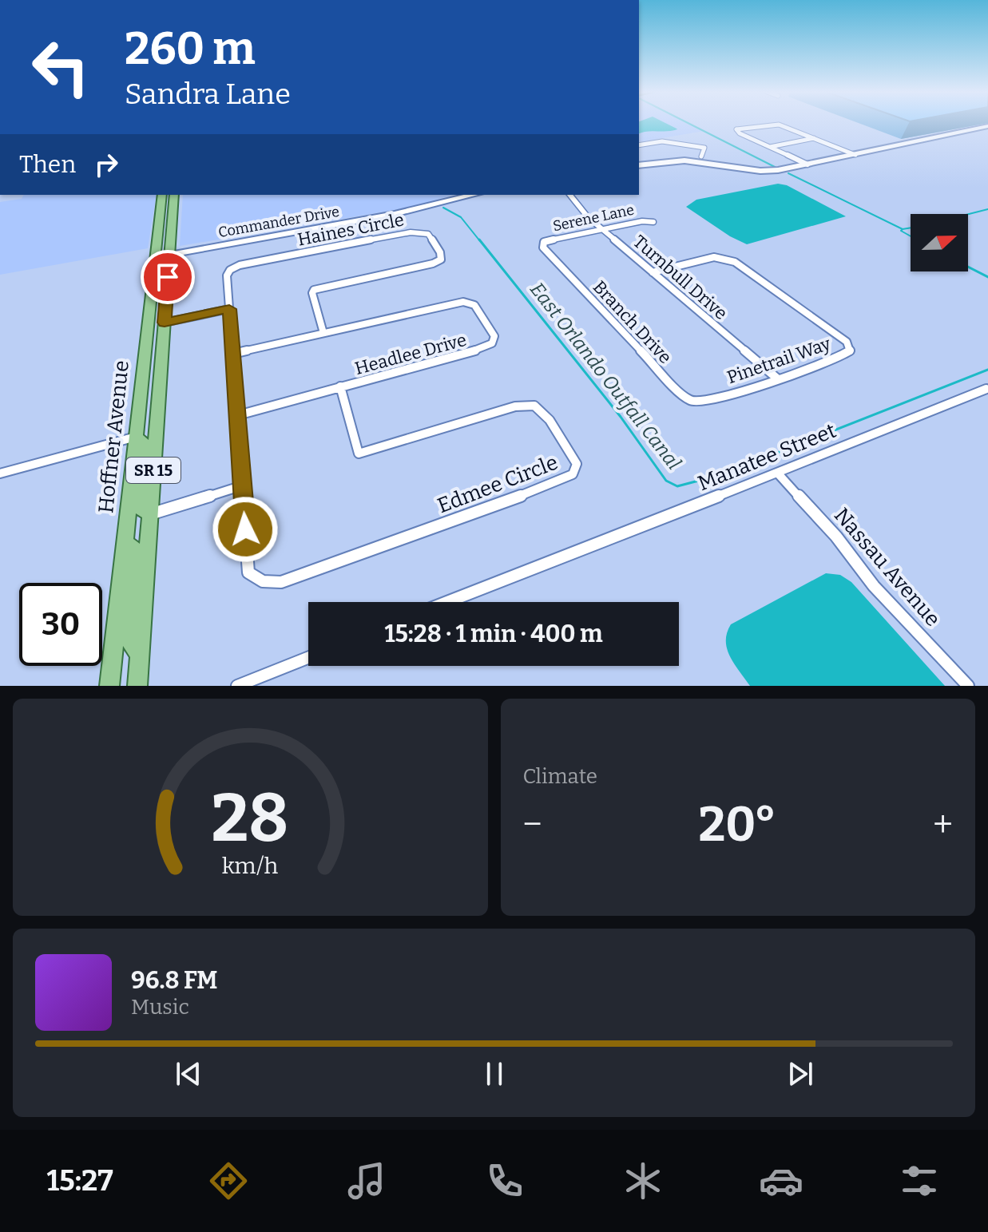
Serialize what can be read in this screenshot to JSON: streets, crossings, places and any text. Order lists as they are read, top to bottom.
{
  "streets": {
    "main road": ["Hoffner Avenue", "SR 15"],
    "street": [
      "Serene Lane",
      "Commander Drive",
      "Haines Circle",
      "Turnbull Drive",
      "Branch Drive",
      "Headlee Drive",
      "Pinetrail Way",
      "Manatee Street",
      "Edmee Circle",
      "Nassau Avenue"
    ]
  },
  "crossings": [
    ["Serene Lane", "Turnbull Drive"],
    ["Serene Lane", "Branch Drive"],
    ["Commander Drive", "Hoffner Avenue"],
    ["Haines Circle", "Headlee Drive"],
    ["Turnbull Drive", "Pinetrail Way"],
    ["Branch Drive", "Pinetrail Way"],
    ["Headlee Drive", "Edmee Circle"],
    ["Manatee Street", "Nassau Avenue"]
  ],
  "water": ["East Orlando Outfall Canal"],
  "north": "right",
  "page": {
    "turn": ["260 m", "Sandra Lane"],
    "then": "Then",
    "limit": "30",
    "trip": "15:28 · 1 min · 400 m",
    "tile": "Climate",
    "heat": ["−", "20°", "+"],
    "song": ["96.8 FM", "Music"],
    "tabs": "15:27",
    "gauge": ["28", "km/h"]
  }
}
